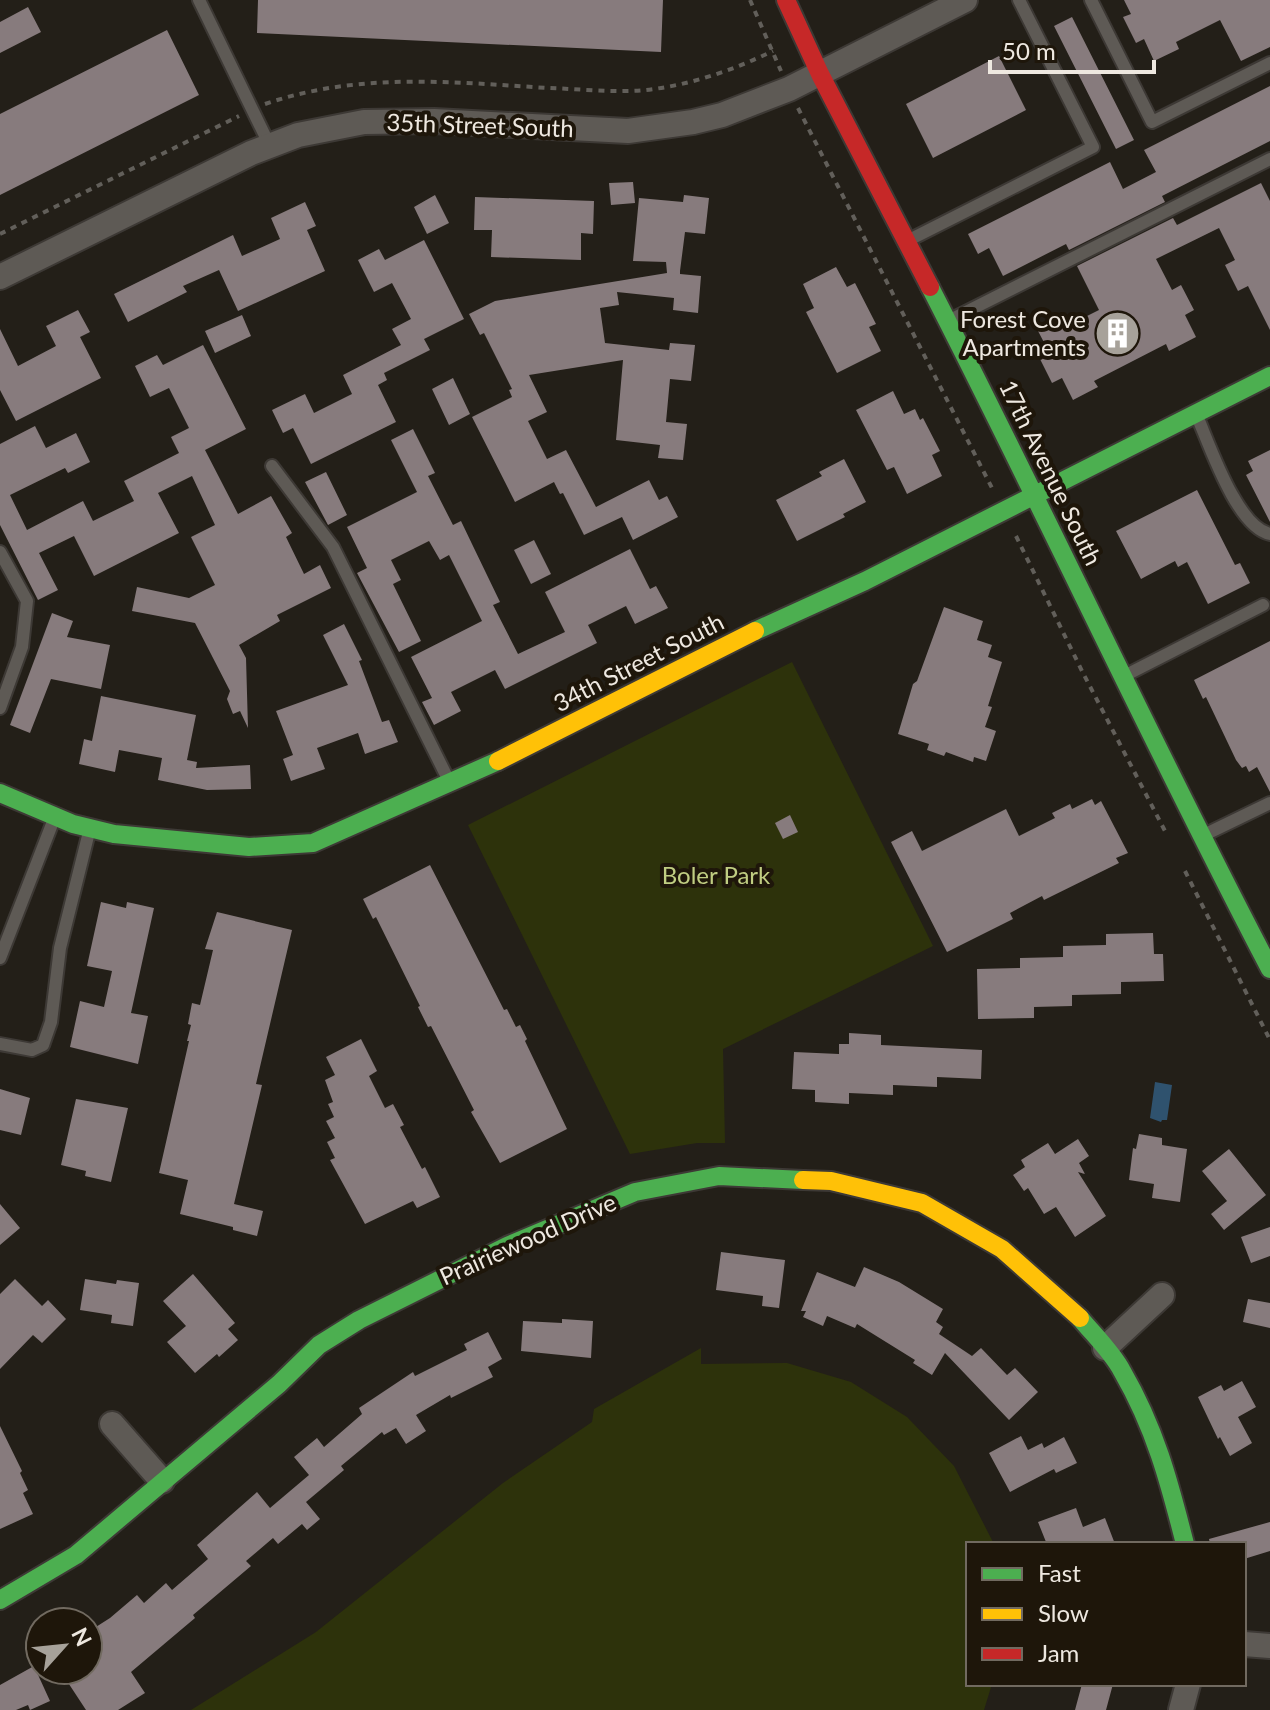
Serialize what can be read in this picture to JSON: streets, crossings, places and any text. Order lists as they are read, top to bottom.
{
  "streets": {
    "street": [
      "35th Street South",
      "17th Avenue South",
      "34th Street South",
      "Prairiewood Drive"
    ]
  },
  "crossings": [
    ["35th Street South", "17th Avenue South"],
    ["17th Avenue South", "34th Street South"]
  ],
  "parks": ["Boler Park"],
  "places": {
    "building": ["Forest Cove Apartments"]
  },
  "legend": ["Fast", "Slow", "Jam"],
  "scale_bar": "50 m",
  "north": "top right"
}
